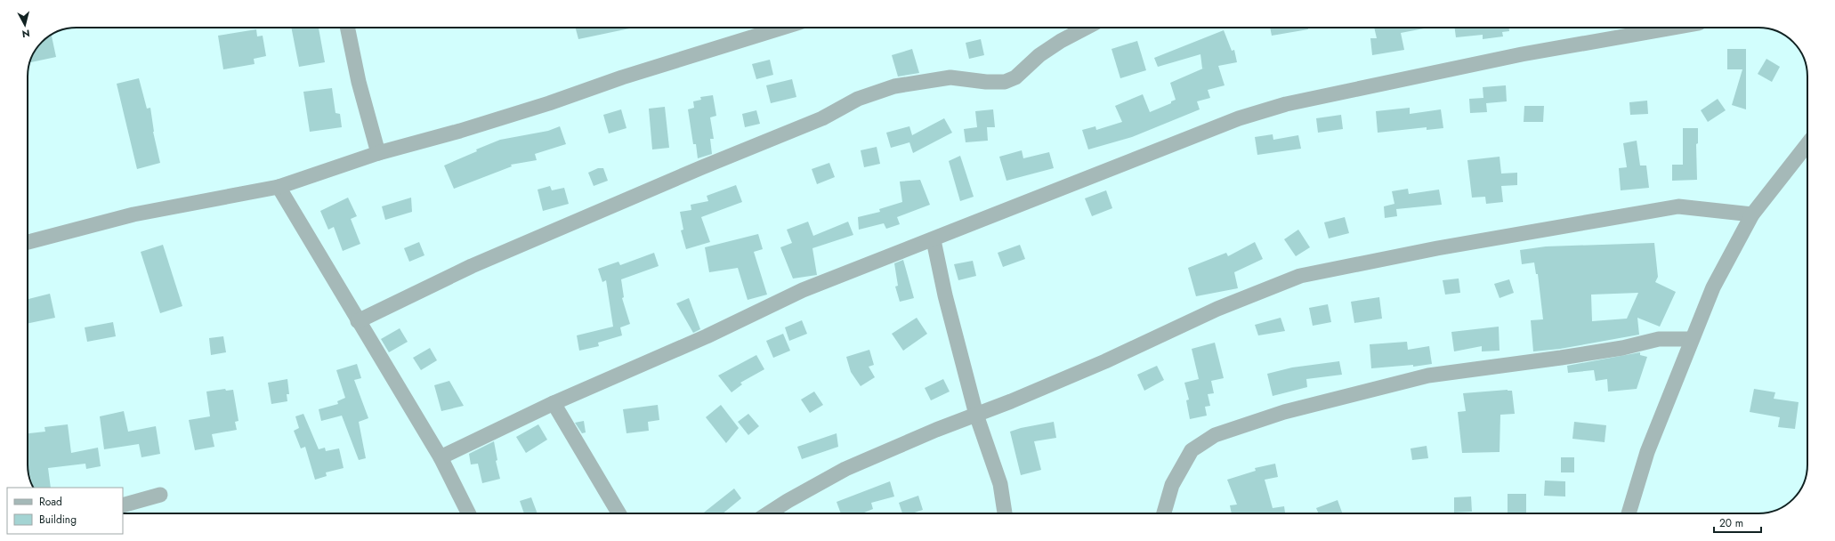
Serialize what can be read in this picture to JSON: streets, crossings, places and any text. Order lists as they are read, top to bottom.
{
  "legend": ["Road", "Building"],
  "scale_bar": "20 m",
  "north": "bottom"
}
